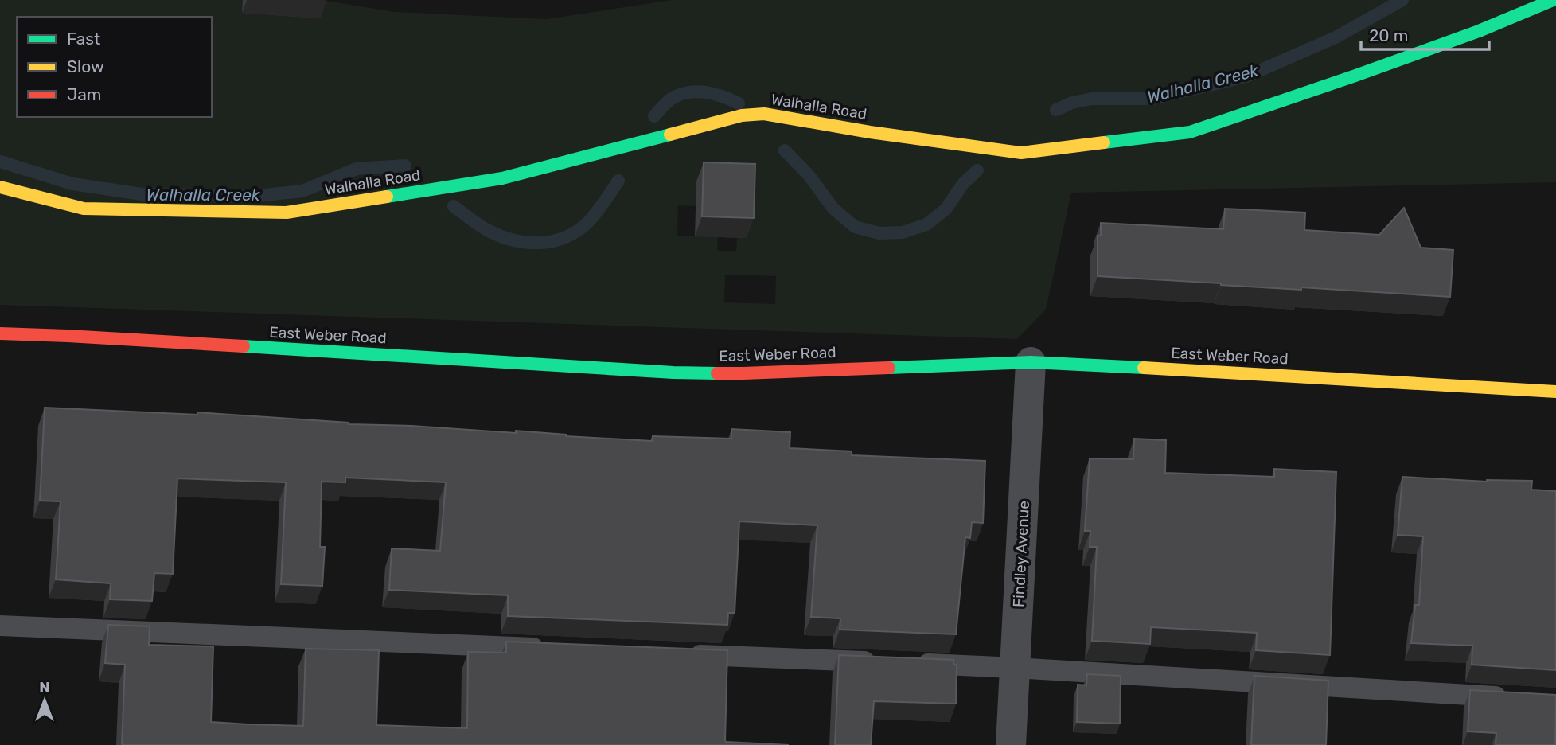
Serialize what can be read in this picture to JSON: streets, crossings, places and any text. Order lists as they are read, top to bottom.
{
  "streets": {
    "street": ["Walhalla Road", "East Weber Road", "Findley Avenue"]
  },
  "crossings": [
    ["East Weber Road", "Findley Avenue"]
  ],
  "water": ["Walhalla Creek"],
  "legend": ["Fast", "Slow", "Jam"],
  "scale_bar": "20 m",
  "north": "top"
}
